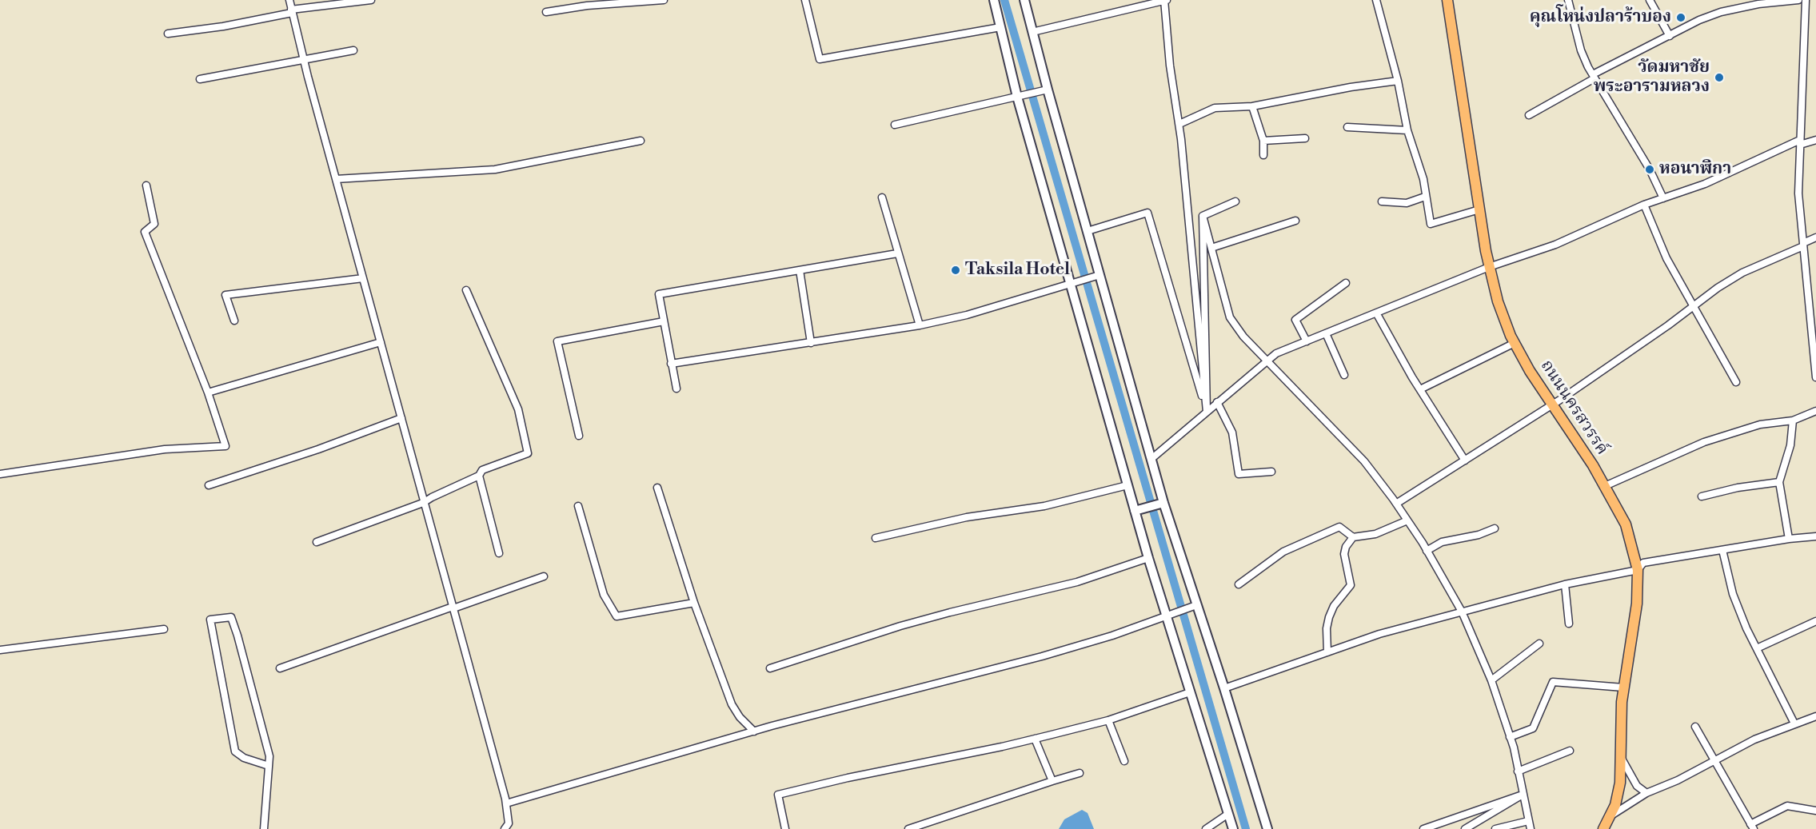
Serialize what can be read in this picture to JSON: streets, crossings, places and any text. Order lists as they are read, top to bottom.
{
  "streets": {
    "main road": ["ถนนนครสวรรค์"]
  },
  "places": [
    "คุณโหน่งปลาร้าบอง",
    "วัดมหาชัย พระอารามหลวง",
    "หอนาฬิกา",
    "Taksila Hotel"
  ]
}
